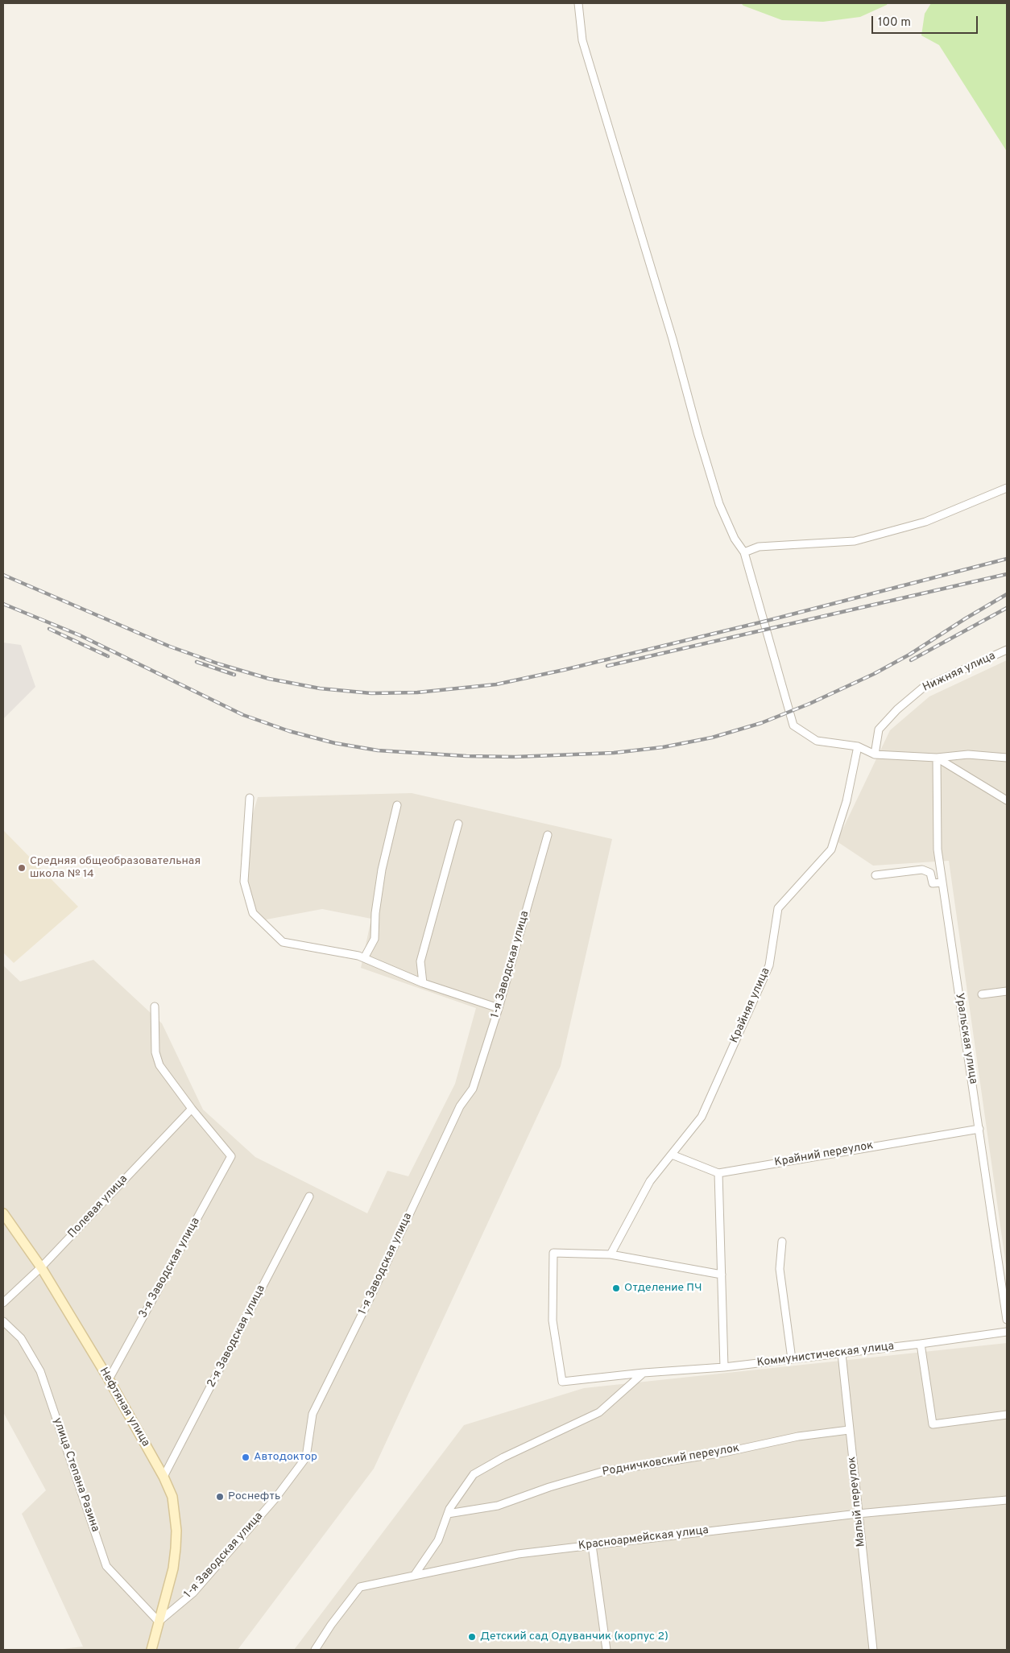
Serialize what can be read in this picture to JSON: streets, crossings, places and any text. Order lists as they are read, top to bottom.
{
  "streets": {
    "main road": ["Нефтяная улица"],
    "street": [
      "Нижняя улица",
      "1-я Заводская улица",
      "Крайняя улица",
      "Уральская улица",
      "Крайний переулок",
      "Полевая улица",
      "3-я Заводская улица",
      "2-я Заводская улица",
      "Коммунистическая улица",
      "Родничковский переулок",
      "улица Степана Разина",
      "Малый переулок",
      "Красноармейская улица"
    ]
  },
  "crossings": [
    ["1-я Заводская улица", "Нефтяная улица"],
    ["1-я Заводская улица", "улица Степана Разина"],
    ["Крайняя улица", "Коммунистическая улица"],
    ["Уральская улица", "Крайний переулок"],
    ["Полевая улица", "3-я Заводская улица"],
    ["Полевая улица", "Нефтяная улица"],
    ["3-я Заводская улица", "Нефтяная улица"],
    ["2-я Заводская улица", "Нефтяная улица"],
    ["Коммунистическая улица", "Малый переулок"],
    ["Нефтяная улица", "улица Степана Разина"],
    ["Родничковский переулок", "Малый переулок"],
    ["Малый переулок", "Красноармейская улица"]
  ],
  "places": [
    "Средняя общеобразовательная школа № 14",
    "Отделение ПЧ",
    "Автодоктор",
    "Роснефть",
    "Детский сад Одуванчик (корпус 2)"
  ],
  "scale_bar": "100 m"
}
